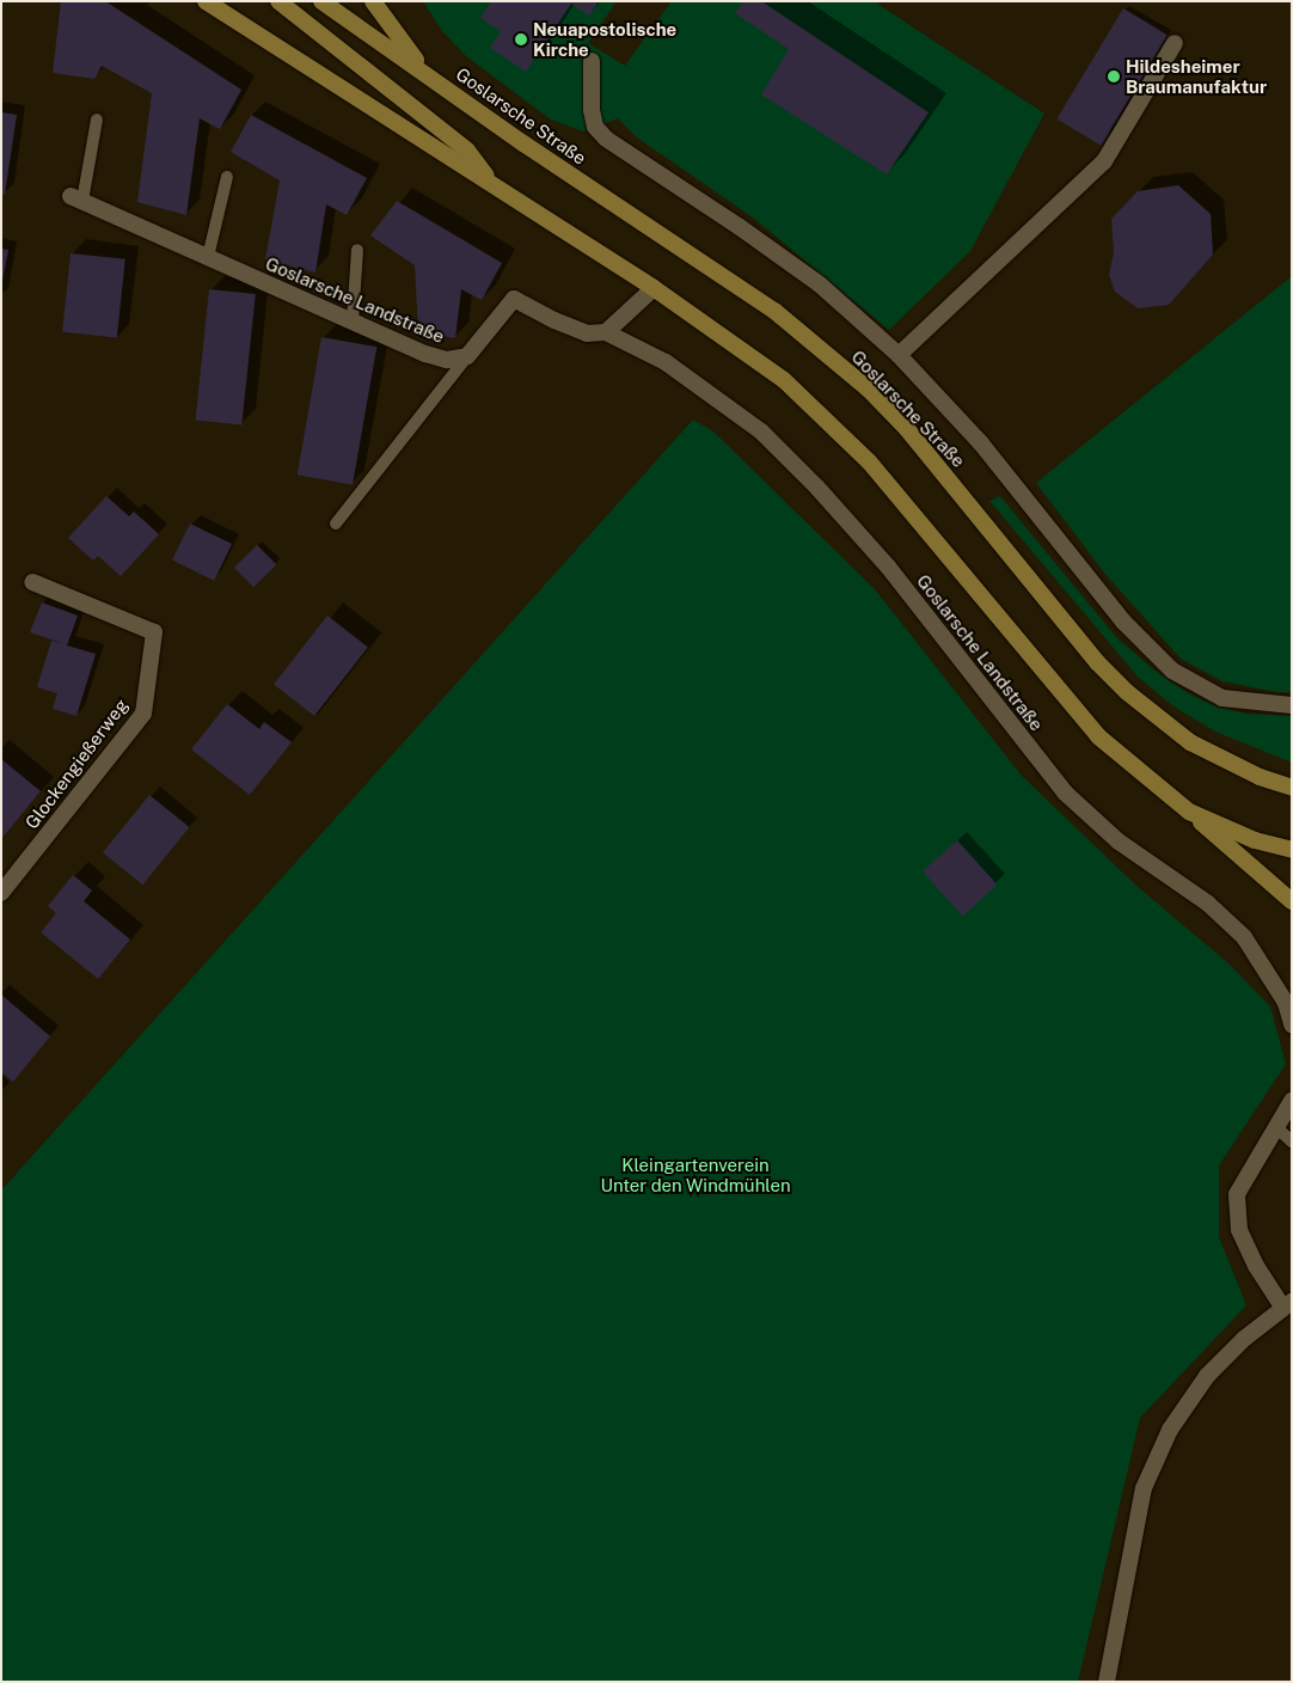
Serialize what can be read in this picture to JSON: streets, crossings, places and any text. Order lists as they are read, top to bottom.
{
  "streets": {
    "main road": ["Goslarsche Straße", "Goslarsche Landstraße"],
    "street": ["Glockengießerweg"]
  },
  "parks": ["Kleingartenverein Unter den Windmühlen"],
  "places": ["Neuapostolische Kirche", "Hildesheimer Braumanufaktur"]
}
